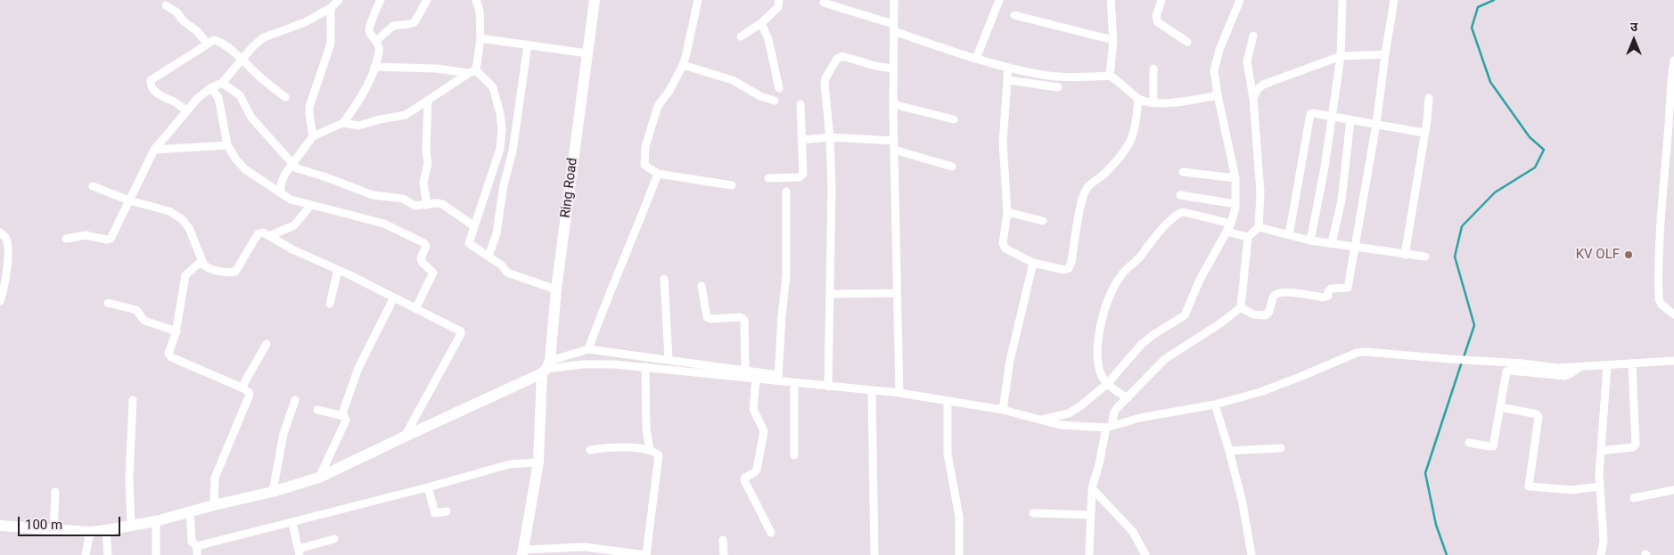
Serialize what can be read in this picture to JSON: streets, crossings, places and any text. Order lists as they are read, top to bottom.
{
  "streets": {
    "street": ["Ring Road"]
  },
  "places": ["KV OLF"],
  "scale_bar": "100 m",
  "north": "top"
}
